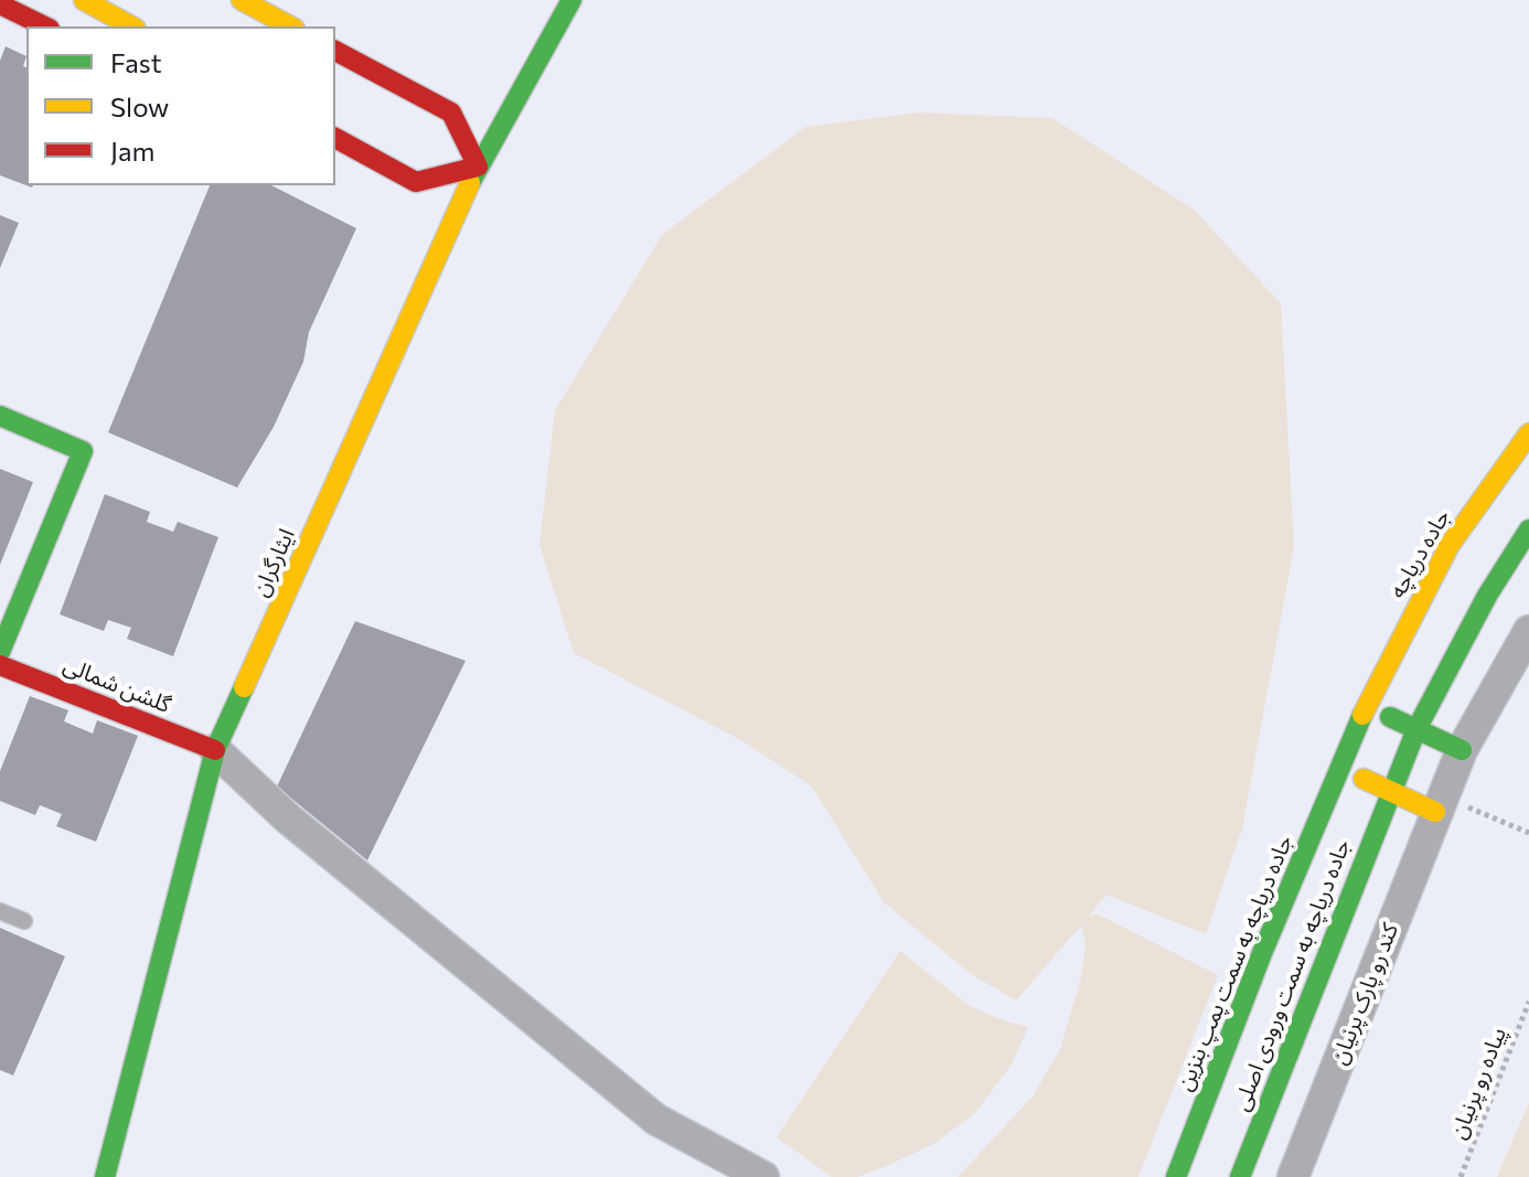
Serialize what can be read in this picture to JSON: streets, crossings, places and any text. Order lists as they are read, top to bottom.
{
  "streets": {
    "street": [
      "جاده دریاچه",
      "ایثارگران",
      "گلشن شمالی",
      "جاده دریاچه به سمت پمپ بنزین",
      "جاده دریاچه به سمت ورودی اصلی",
      "کند رو پارک پرنیان"
    ],
    "path": ["پیاده رو پرنیان"]
  },
  "crossings": [
    ["جاده دریاچه", "جاده دریاچه به سمت پمپ بنزین"],
    ["ایثارگران", "گلشن شمالی"]
  ],
  "legend": ["Fast", "Slow", "Jam"]
}
